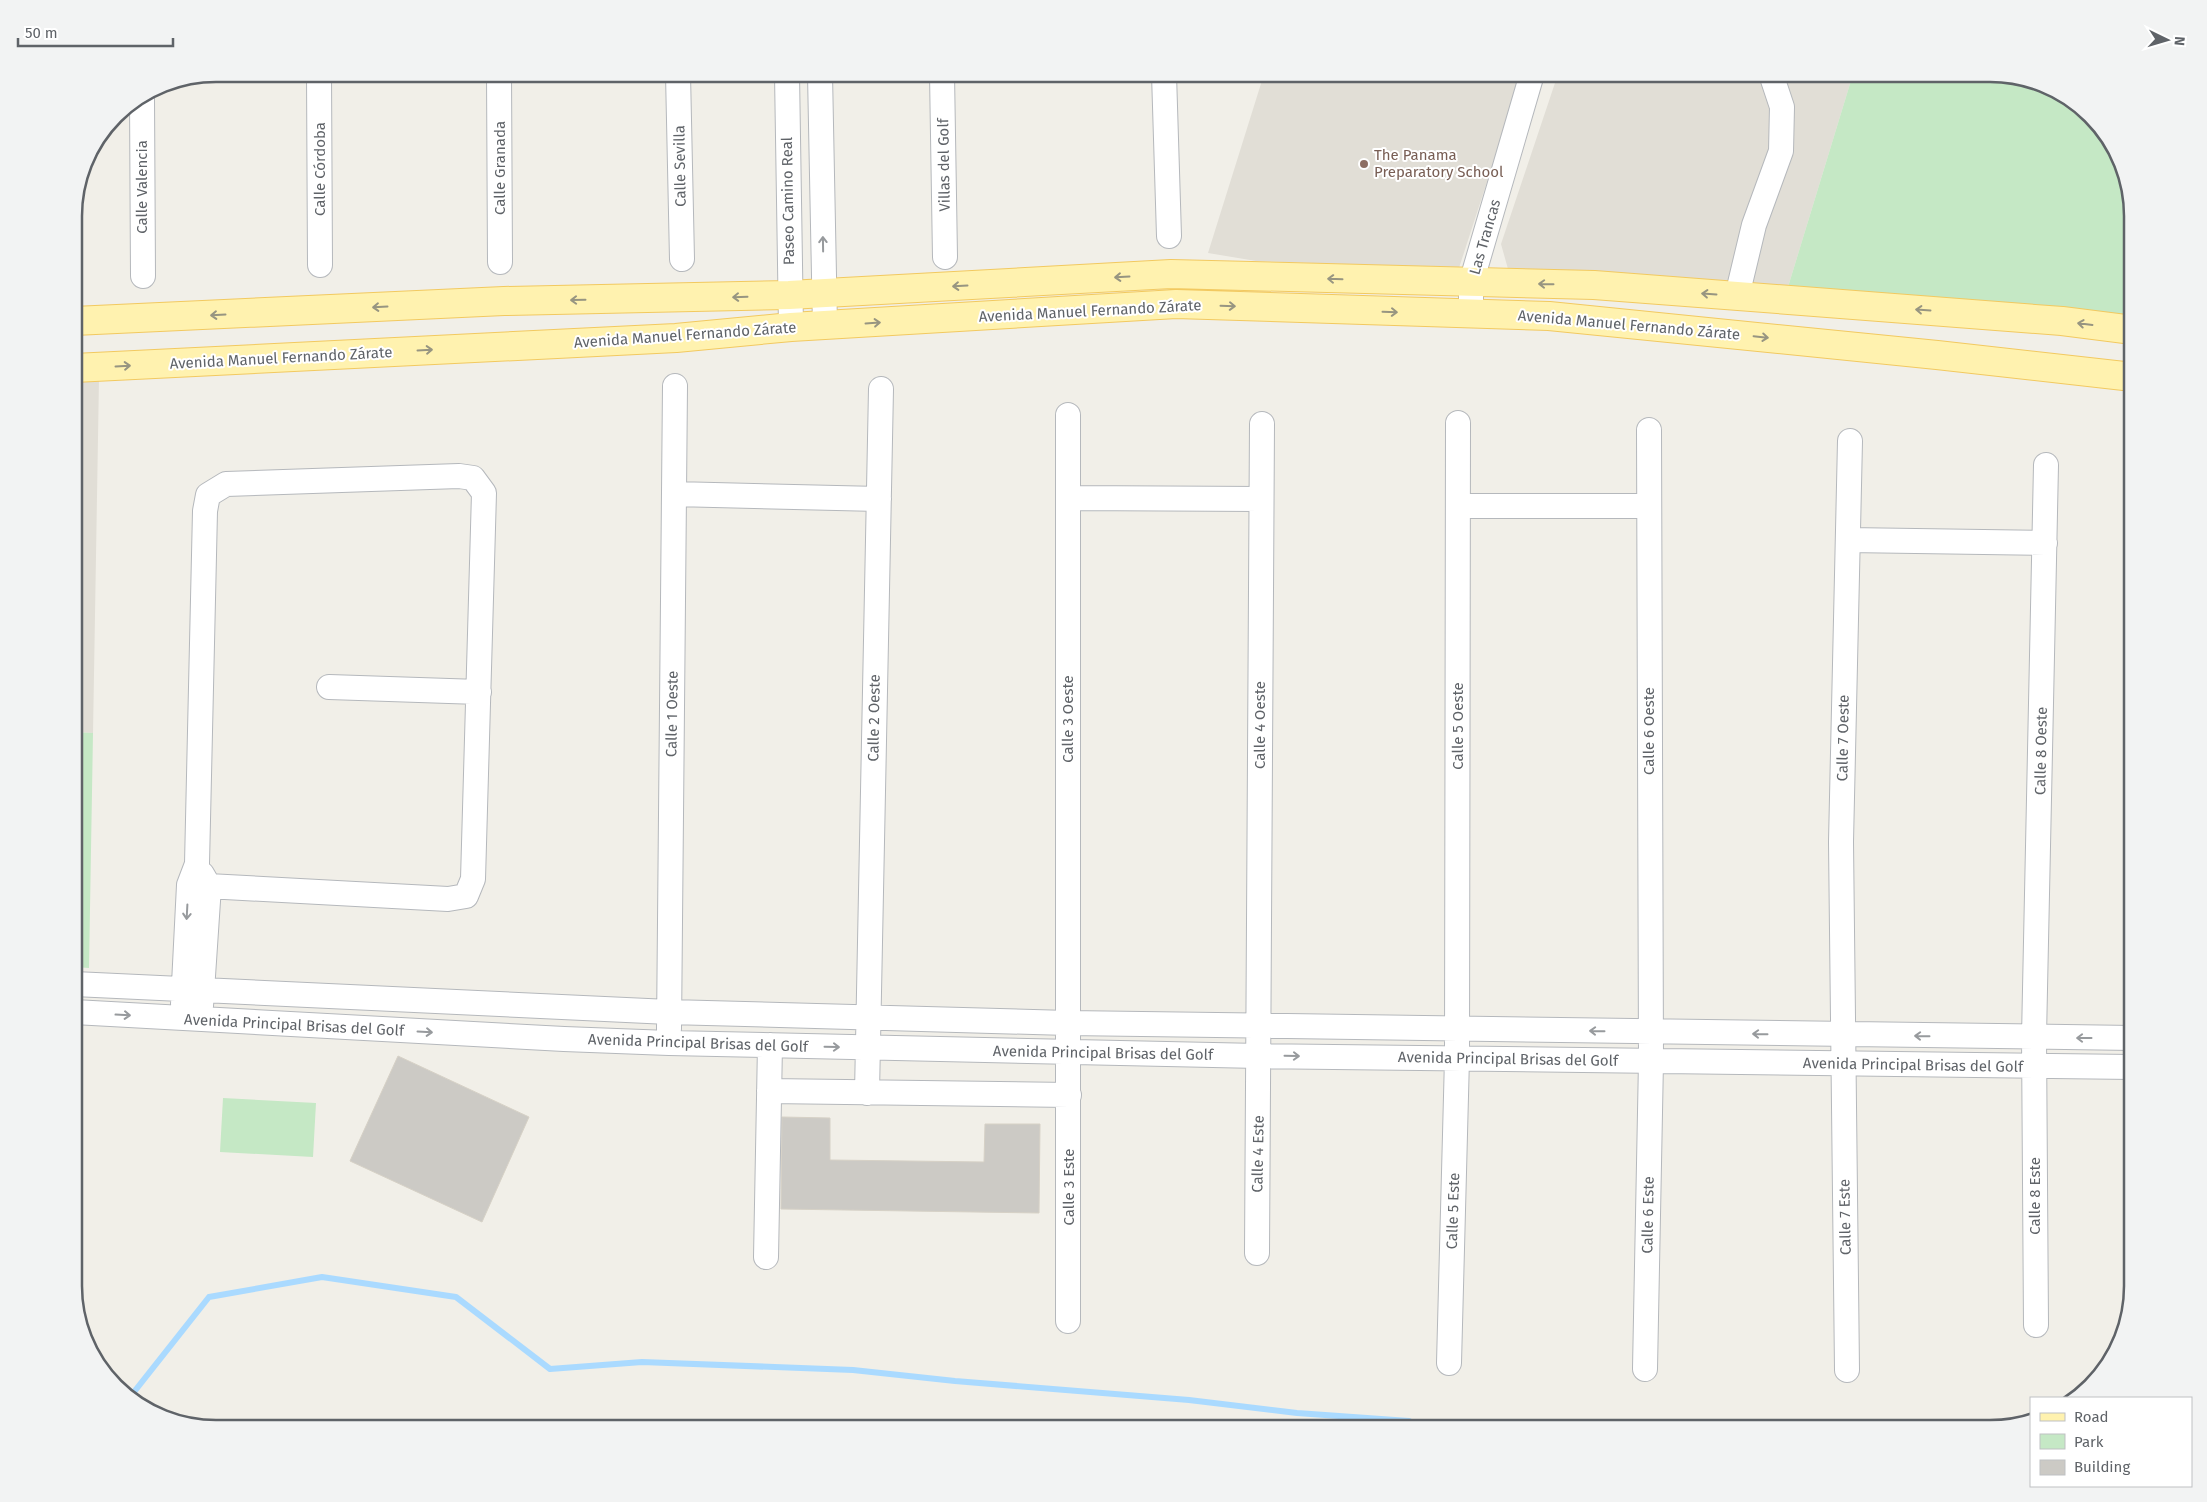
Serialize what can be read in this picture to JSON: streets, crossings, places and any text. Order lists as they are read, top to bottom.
{
  "streets": {
    "main road": ["Avenida Manuel Fernando Zárate"],
    "street": [
      "Villas del Golf",
      "Calle Sevilla",
      "Calle Granada",
      "Calle Córdoba",
      "Calle Valencia",
      "Paseo Camino Real",
      "Las Trancas",
      "Calle 1 Oeste",
      "Calle 2 Oeste",
      "Calle 3 Oeste",
      "Calle 4 Oeste",
      "Calle 5 Oeste",
      "Calle 6 Oeste",
      "Calle 7 Oeste",
      "Calle 8 Oeste",
      "Avenida Principal Brisas del Golf",
      "Calle 4 Este",
      "Calle 3 Este",
      "Calle 8 Este",
      "Calle 5 Este",
      "Calle 6 Este",
      "Calle 7 Este"
    ]
  },
  "crossings": [
    ["Paseo Camino Real", "Avenida Manuel Fernando Zárate"],
    ["Las Trancas", "Avenida Manuel Fernando Zárate"],
    ["Calle 1 Oeste", "Avenida Principal Brisas del Golf"],
    ["Calle 2 Oeste", "Avenida Principal Brisas del Golf"],
    ["Calle 3 Oeste", "Avenida Principal Brisas del Golf"],
    ["Calle 3 Oeste", "Calle 3 Este"],
    ["Calle 4 Oeste", "Avenida Principal Brisas del Golf"],
    ["Calle 4 Oeste", "Calle 4 Este"],
    ["Calle 5 Oeste", "Avenida Principal Brisas del Golf"],
    ["Calle 5 Oeste", "Calle 5 Este"],
    ["Calle 6 Oeste", "Avenida Principal Brisas del Golf"],
    ["Calle 6 Oeste", "Calle 6 Este"],
    ["Calle 7 Oeste", "Avenida Principal Brisas del Golf"],
    ["Calle 7 Oeste", "Calle 7 Este"],
    ["Calle 8 Oeste", "Avenida Principal Brisas del Golf"],
    ["Calle 8 Oeste", "Calle 8 Este"],
    ["Avenida Principal Brisas del Golf", "Calle 4 Este"],
    ["Avenida Principal Brisas del Golf", "Calle 3 Este"],
    ["Avenida Principal Brisas del Golf", "Calle 8 Este"],
    ["Avenida Principal Brisas del Golf", "Calle 5 Este"],
    ["Avenida Principal Brisas del Golf", "Calle 6 Este"],
    ["Avenida Principal Brisas del Golf", "Calle 7 Este"]
  ],
  "places": ["The Panama Preparatory School"],
  "legend": ["Road", "Park", "Building"],
  "scale_bar": "50 m",
  "north": "right"
}
